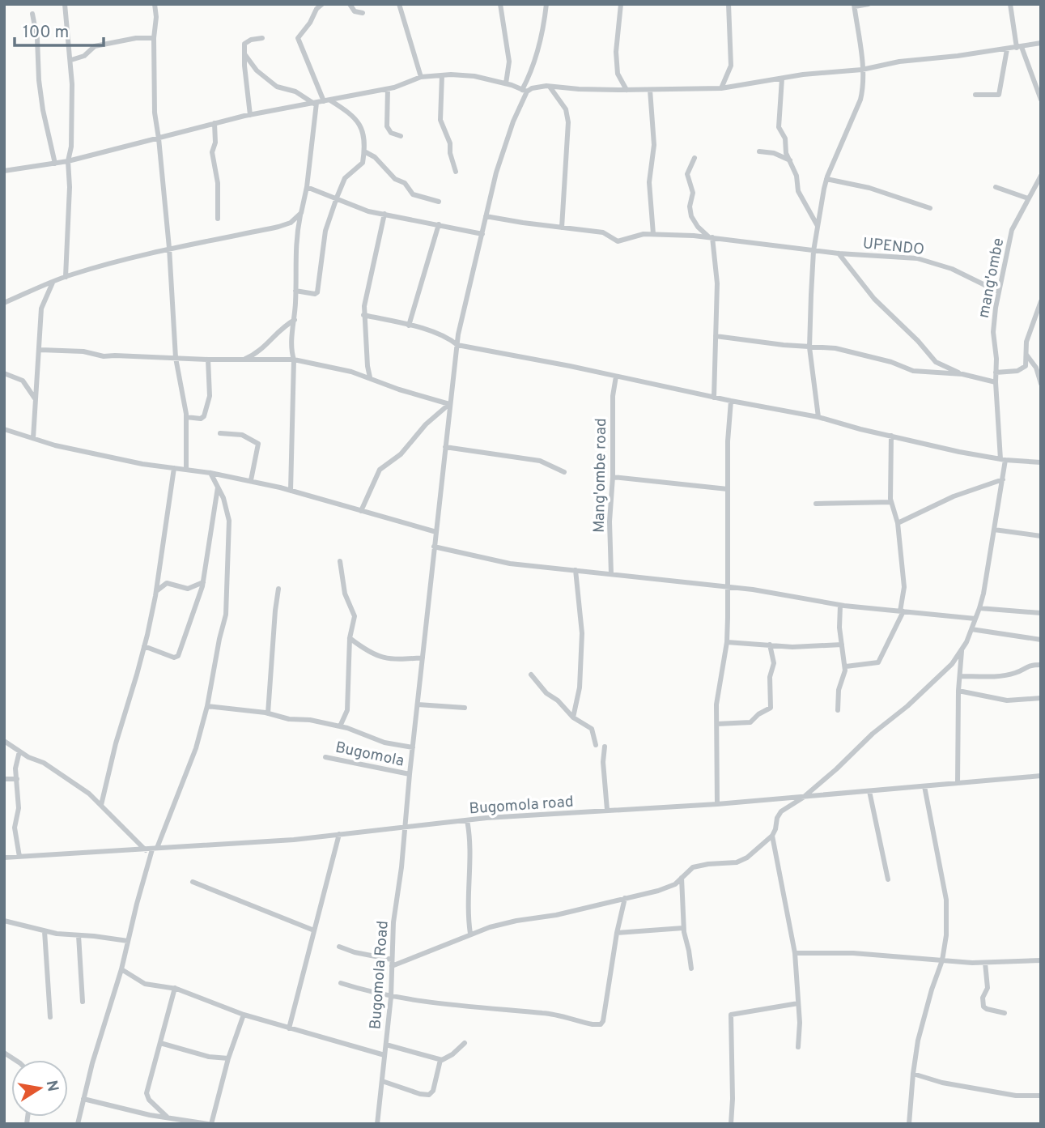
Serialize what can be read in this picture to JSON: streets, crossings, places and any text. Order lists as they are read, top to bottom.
{
  "streets": {
    "street": [
      "UPENDO",
      "mang'ombe",
      "Mang'ombe road",
      "Bugomola",
      "Bugomola road",
      "Bugomola Road"
    ]
  },
  "crossings": [
    ["UPENDO", "mang'ombe"],
    ["UPENDO", "Bugomola Road"],
    ["Bugomola", "Bugomola Road"],
    ["Bugomola road", "Bugomola Road"]
  ],
  "scale_bar": "100 m",
  "north": "right"
}
